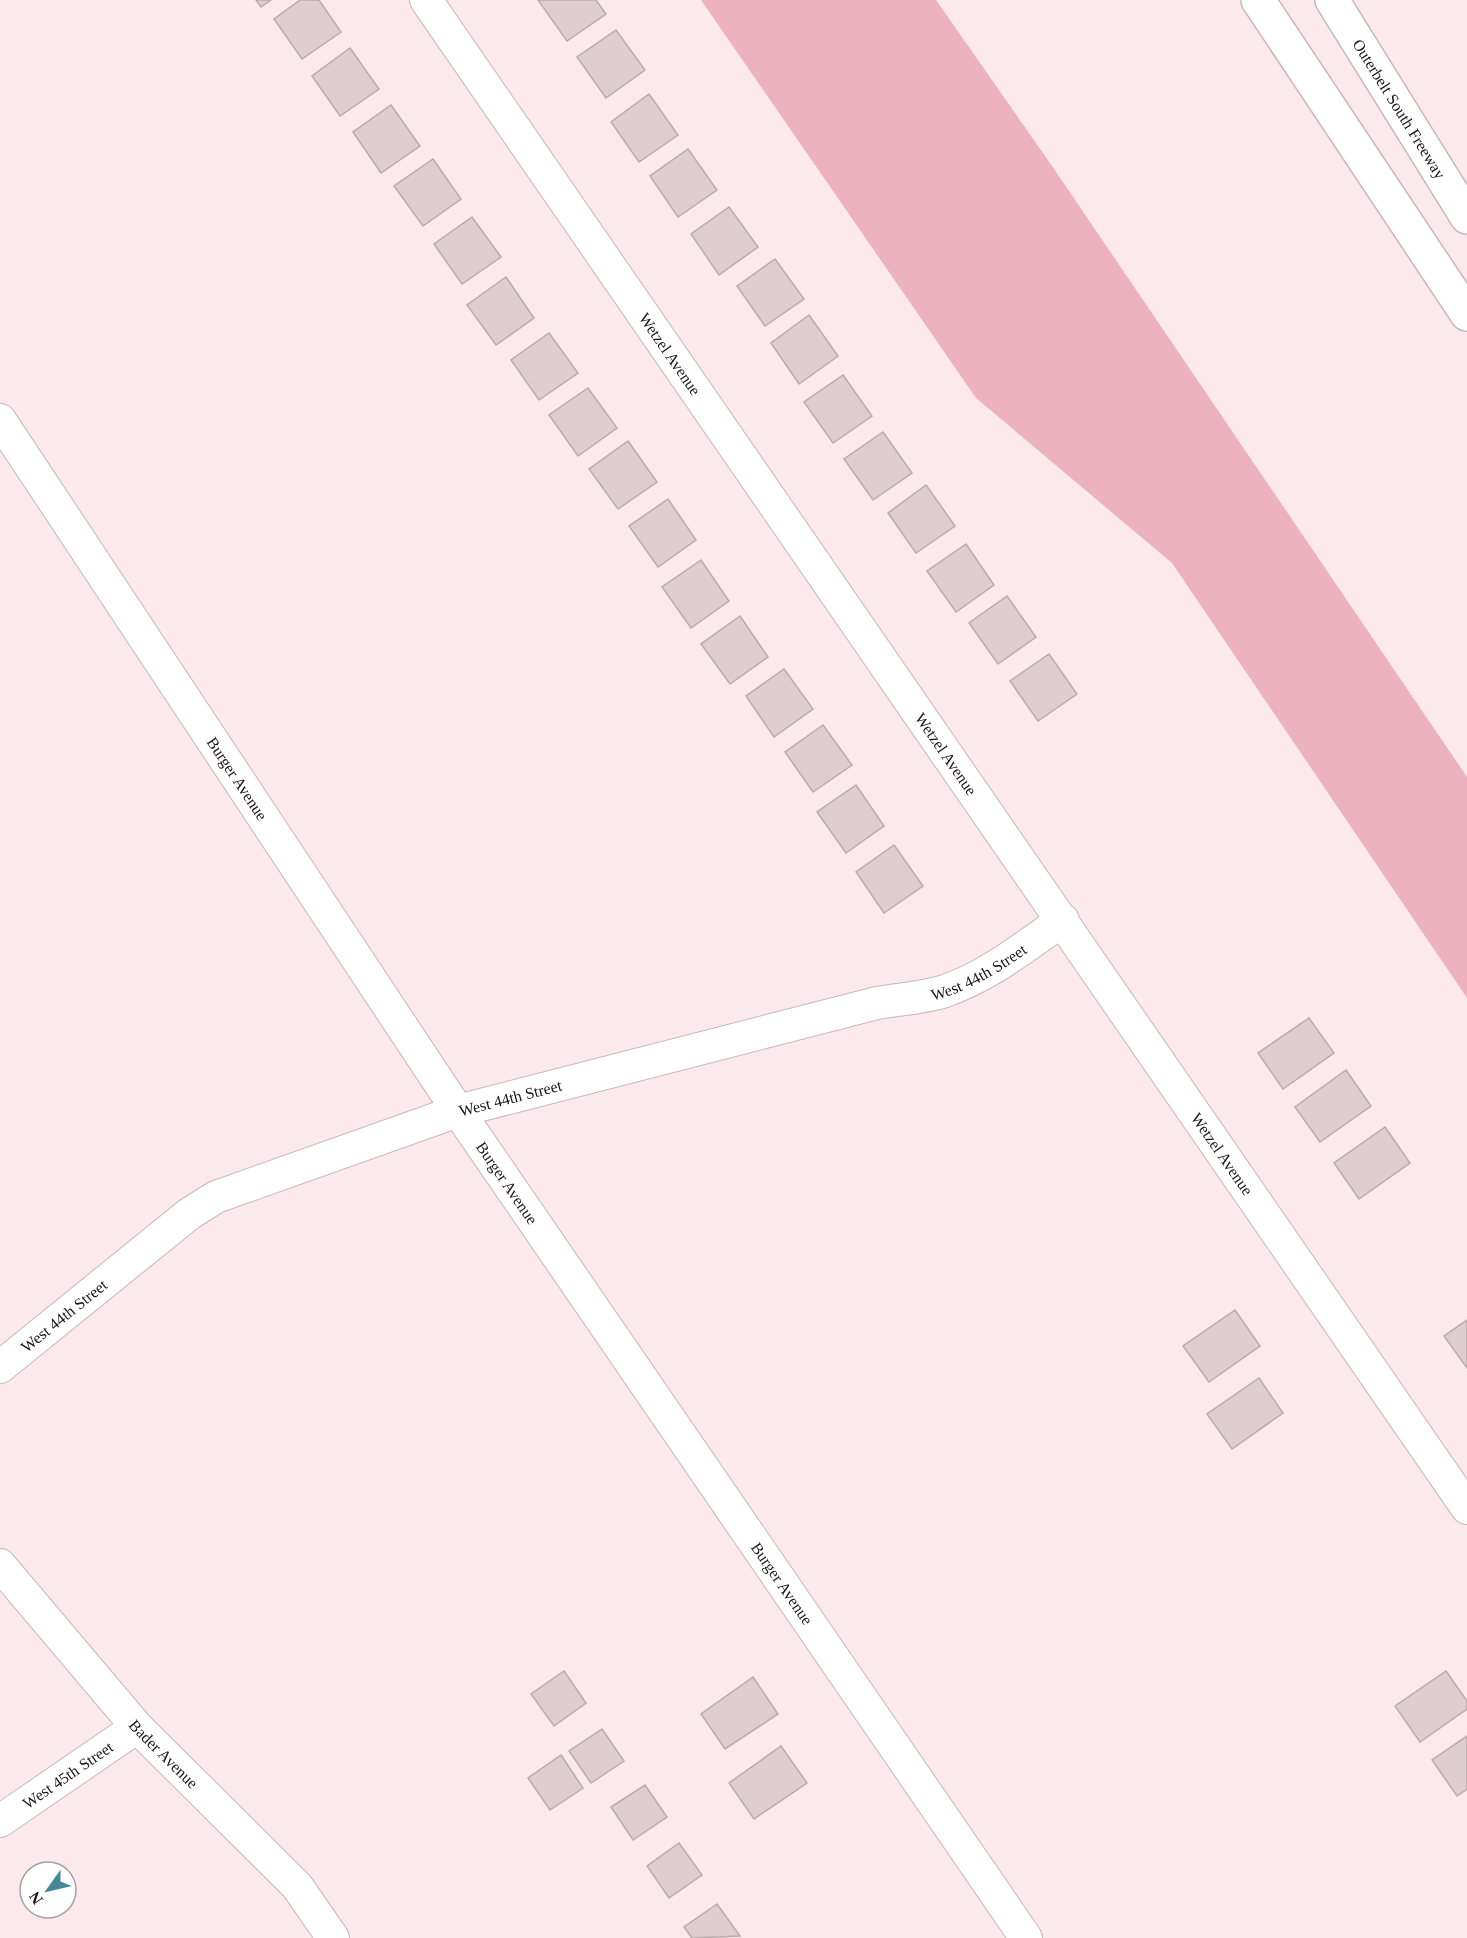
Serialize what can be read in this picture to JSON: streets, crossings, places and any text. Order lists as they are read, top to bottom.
{
  "streets": {
    "highway": ["Outerbelt South Freeway"],
    "street": [
      "Wetzel Avenue",
      "Burger Avenue",
      "West 44th Street",
      "Bader Avenue",
      "West 45th Street"
    ]
  },
  "crossings": [
    ["Wetzel Avenue", "West 44th Street"],
    ["Burger Avenue", "West 44th Street"],
    ["Bader Avenue", "West 45th Street"]
  ],
  "north": "bottom left"
}
